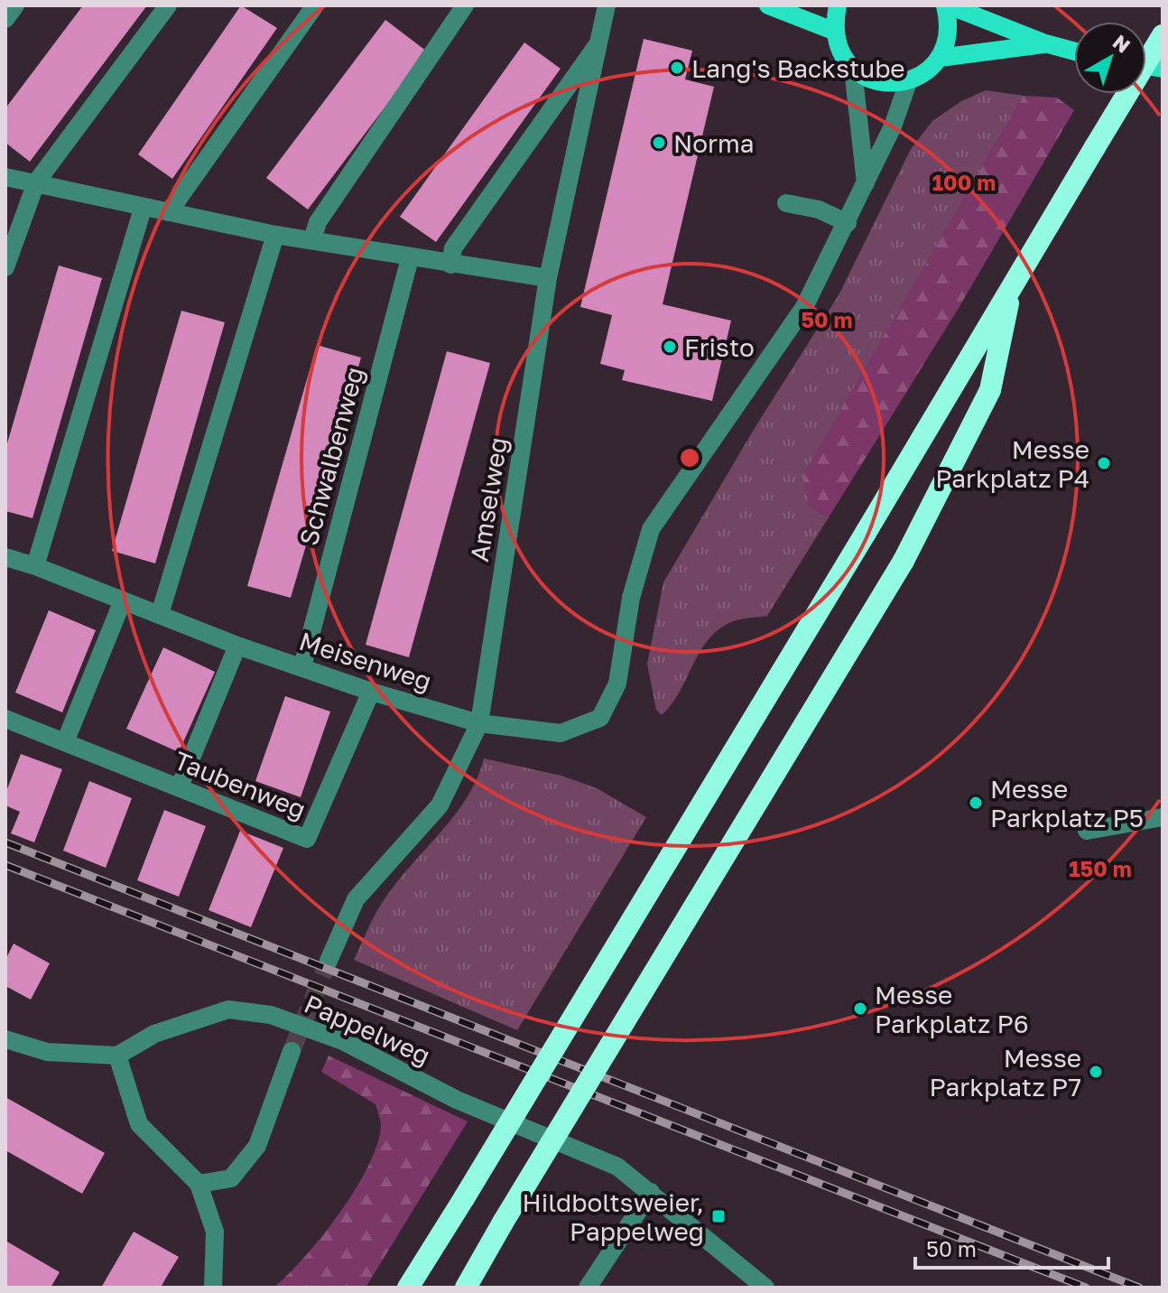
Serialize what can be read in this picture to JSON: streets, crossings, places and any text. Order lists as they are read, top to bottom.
{
  "streets": {
    "street": [
      "Schwalbenweg",
      "Amselweg",
      "Meisenweg",
      "Taubenweg",
      "Pappelweg"
    ]
  },
  "crossings": [
    ["Schwalbenweg", "Meisenweg"],
    ["Amselweg", "Meisenweg"],
    ["Meisenweg", "Taubenweg"]
  ],
  "places": {
    "other": [
      "Lang's Backstube",
      "Norma",
      "Fristo",
      "Messe Parkplatz P4",
      "Messe Parkplatz P5",
      "Messe Parkplatz P6",
      "Messe Parkplatz P7"
    ],
    "transit": ["Hildboltsweier, Pappelweg"]
  },
  "scale_bar": "50 m",
  "north": "top right",
  "rings": ["100 m", "50 m", "150 m"]
}
